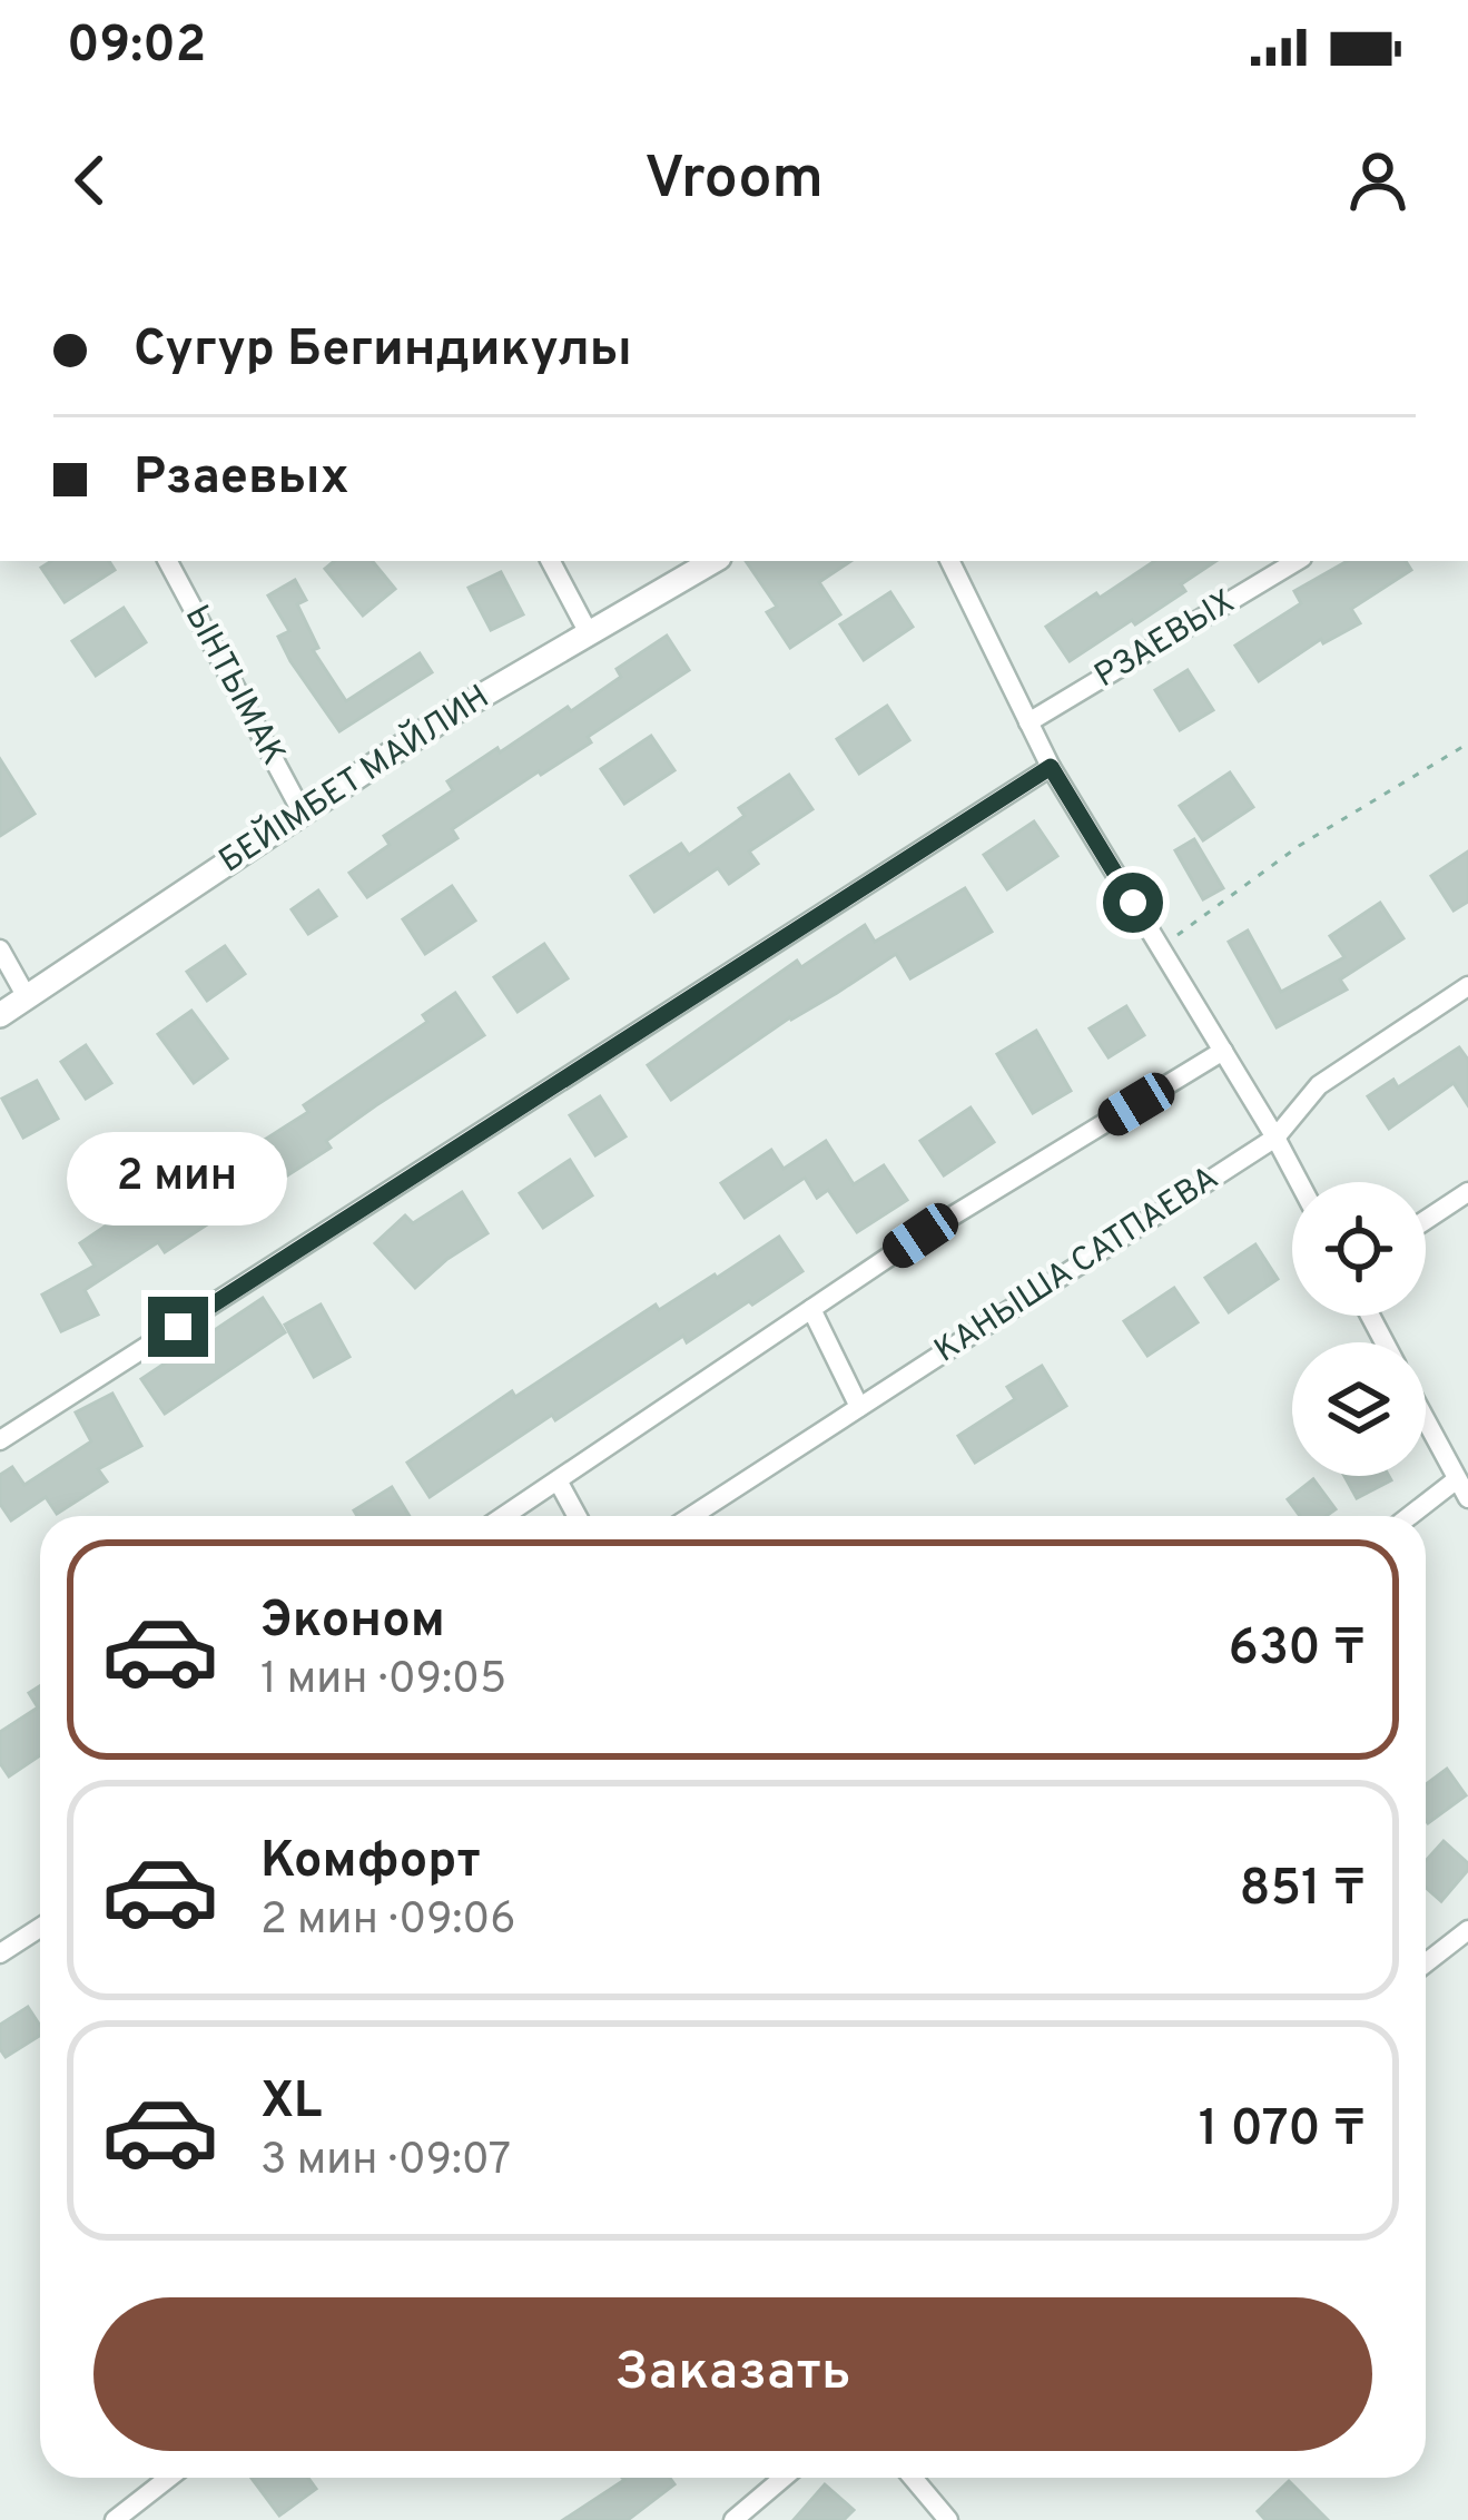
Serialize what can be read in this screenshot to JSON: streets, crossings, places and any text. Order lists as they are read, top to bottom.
{
  "streets": {
    "street": [
      "РЗАЕВЫХ",
      "ЫНТЫМАК",
      "БЕЙІМБЕТ МАЙЛИН",
      "КАНЫША САТПАЕВА"
    ]
  },
  "crossings": [
    ["ЫНТЫМАК", "БЕЙІМБЕТ МАЙЛИН"]
  ],
  "page": {
    "status": "09:02",
    "header": "Vroom",
    "banner": ["Сугур Бегиндикулы", "Рзаевых"],
    "bubble": "2 мин",
    "list": [
      {
        "name": "Эконом",
        "note": "1 мин · 09:05",
        "value": "630 ₸"
      },
      {
        "name": "Комфорт",
        "note": "2 мин · 09:06",
        "value": "851 ₸"
      },
      {
        "name": "XL",
        "note": "3 мин · 09:07",
        "value": "1 070 ₸"
      }
    ],
    "buttons": "Заказать"
  }
}
